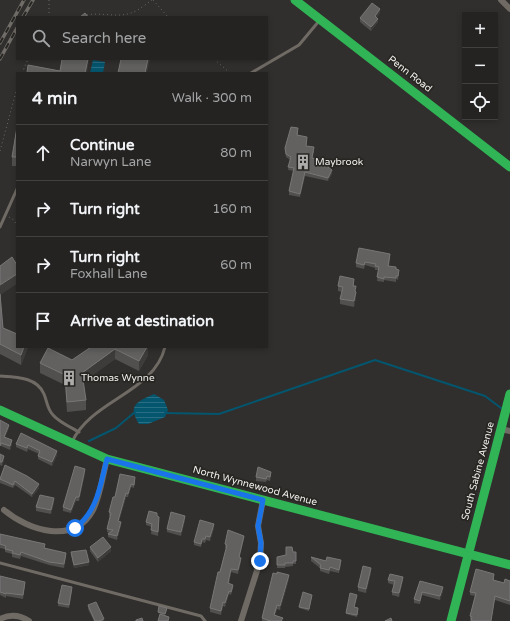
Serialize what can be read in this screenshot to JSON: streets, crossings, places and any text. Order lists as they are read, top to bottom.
{
  "streets": {
    "street": ["Penn Road", "South Sabine Avenue", "North Wynnewood Avenue"]
  },
  "crossings": [
    ["South Sabine Avenue", "North Wynnewood Avenue"]
  ],
  "places": {
    "building": ["Maybrook", "Thomas Wynne"]
  },
  "page": {
    "map_buttons": ["+", "−"],
    "search": "Search here",
    "heading": ["4 min", "Walk · 300 m"],
    "list": [
      ["Continue", "Narwyn Lane", "80 m"],
      ["Turn right", "160 m"],
      ["Turn right", "Foxhall Lane", "60 m"],
      "Arrive at destination"
    ]
  }
}
